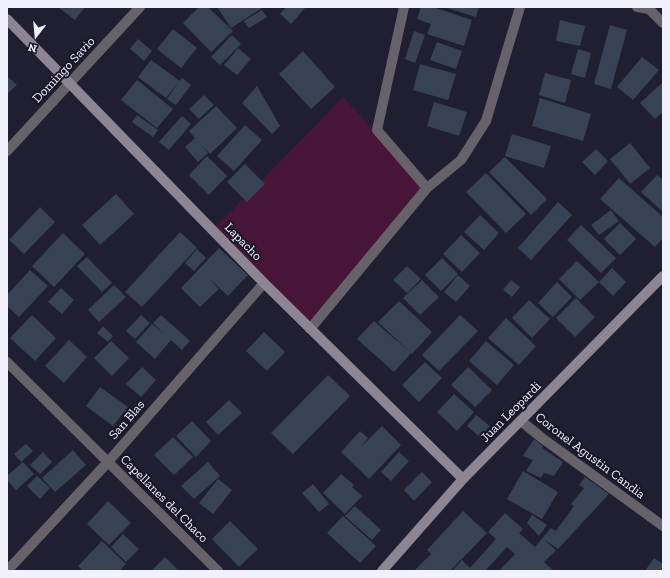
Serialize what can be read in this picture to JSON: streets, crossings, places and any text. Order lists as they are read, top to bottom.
{
  "streets": {
    "street": [
      "Domingo Savio",
      "Lapacho",
      "Juan Leopardi",
      "San Blas",
      "Coronel Agustin Candia",
      "Capellanes del Chaco"
    ]
  },
  "crossings": [
    ["Domingo Savio", "Lapacho"],
    ["Lapacho", "Juan Leopardi"],
    ["Lapacho", "San Blas"],
    ["Juan Leopardi", "Coronel Agustin Candia"],
    ["San Blas", "Capellanes del Chaco"]
  ],
  "north": "bottom"
}
